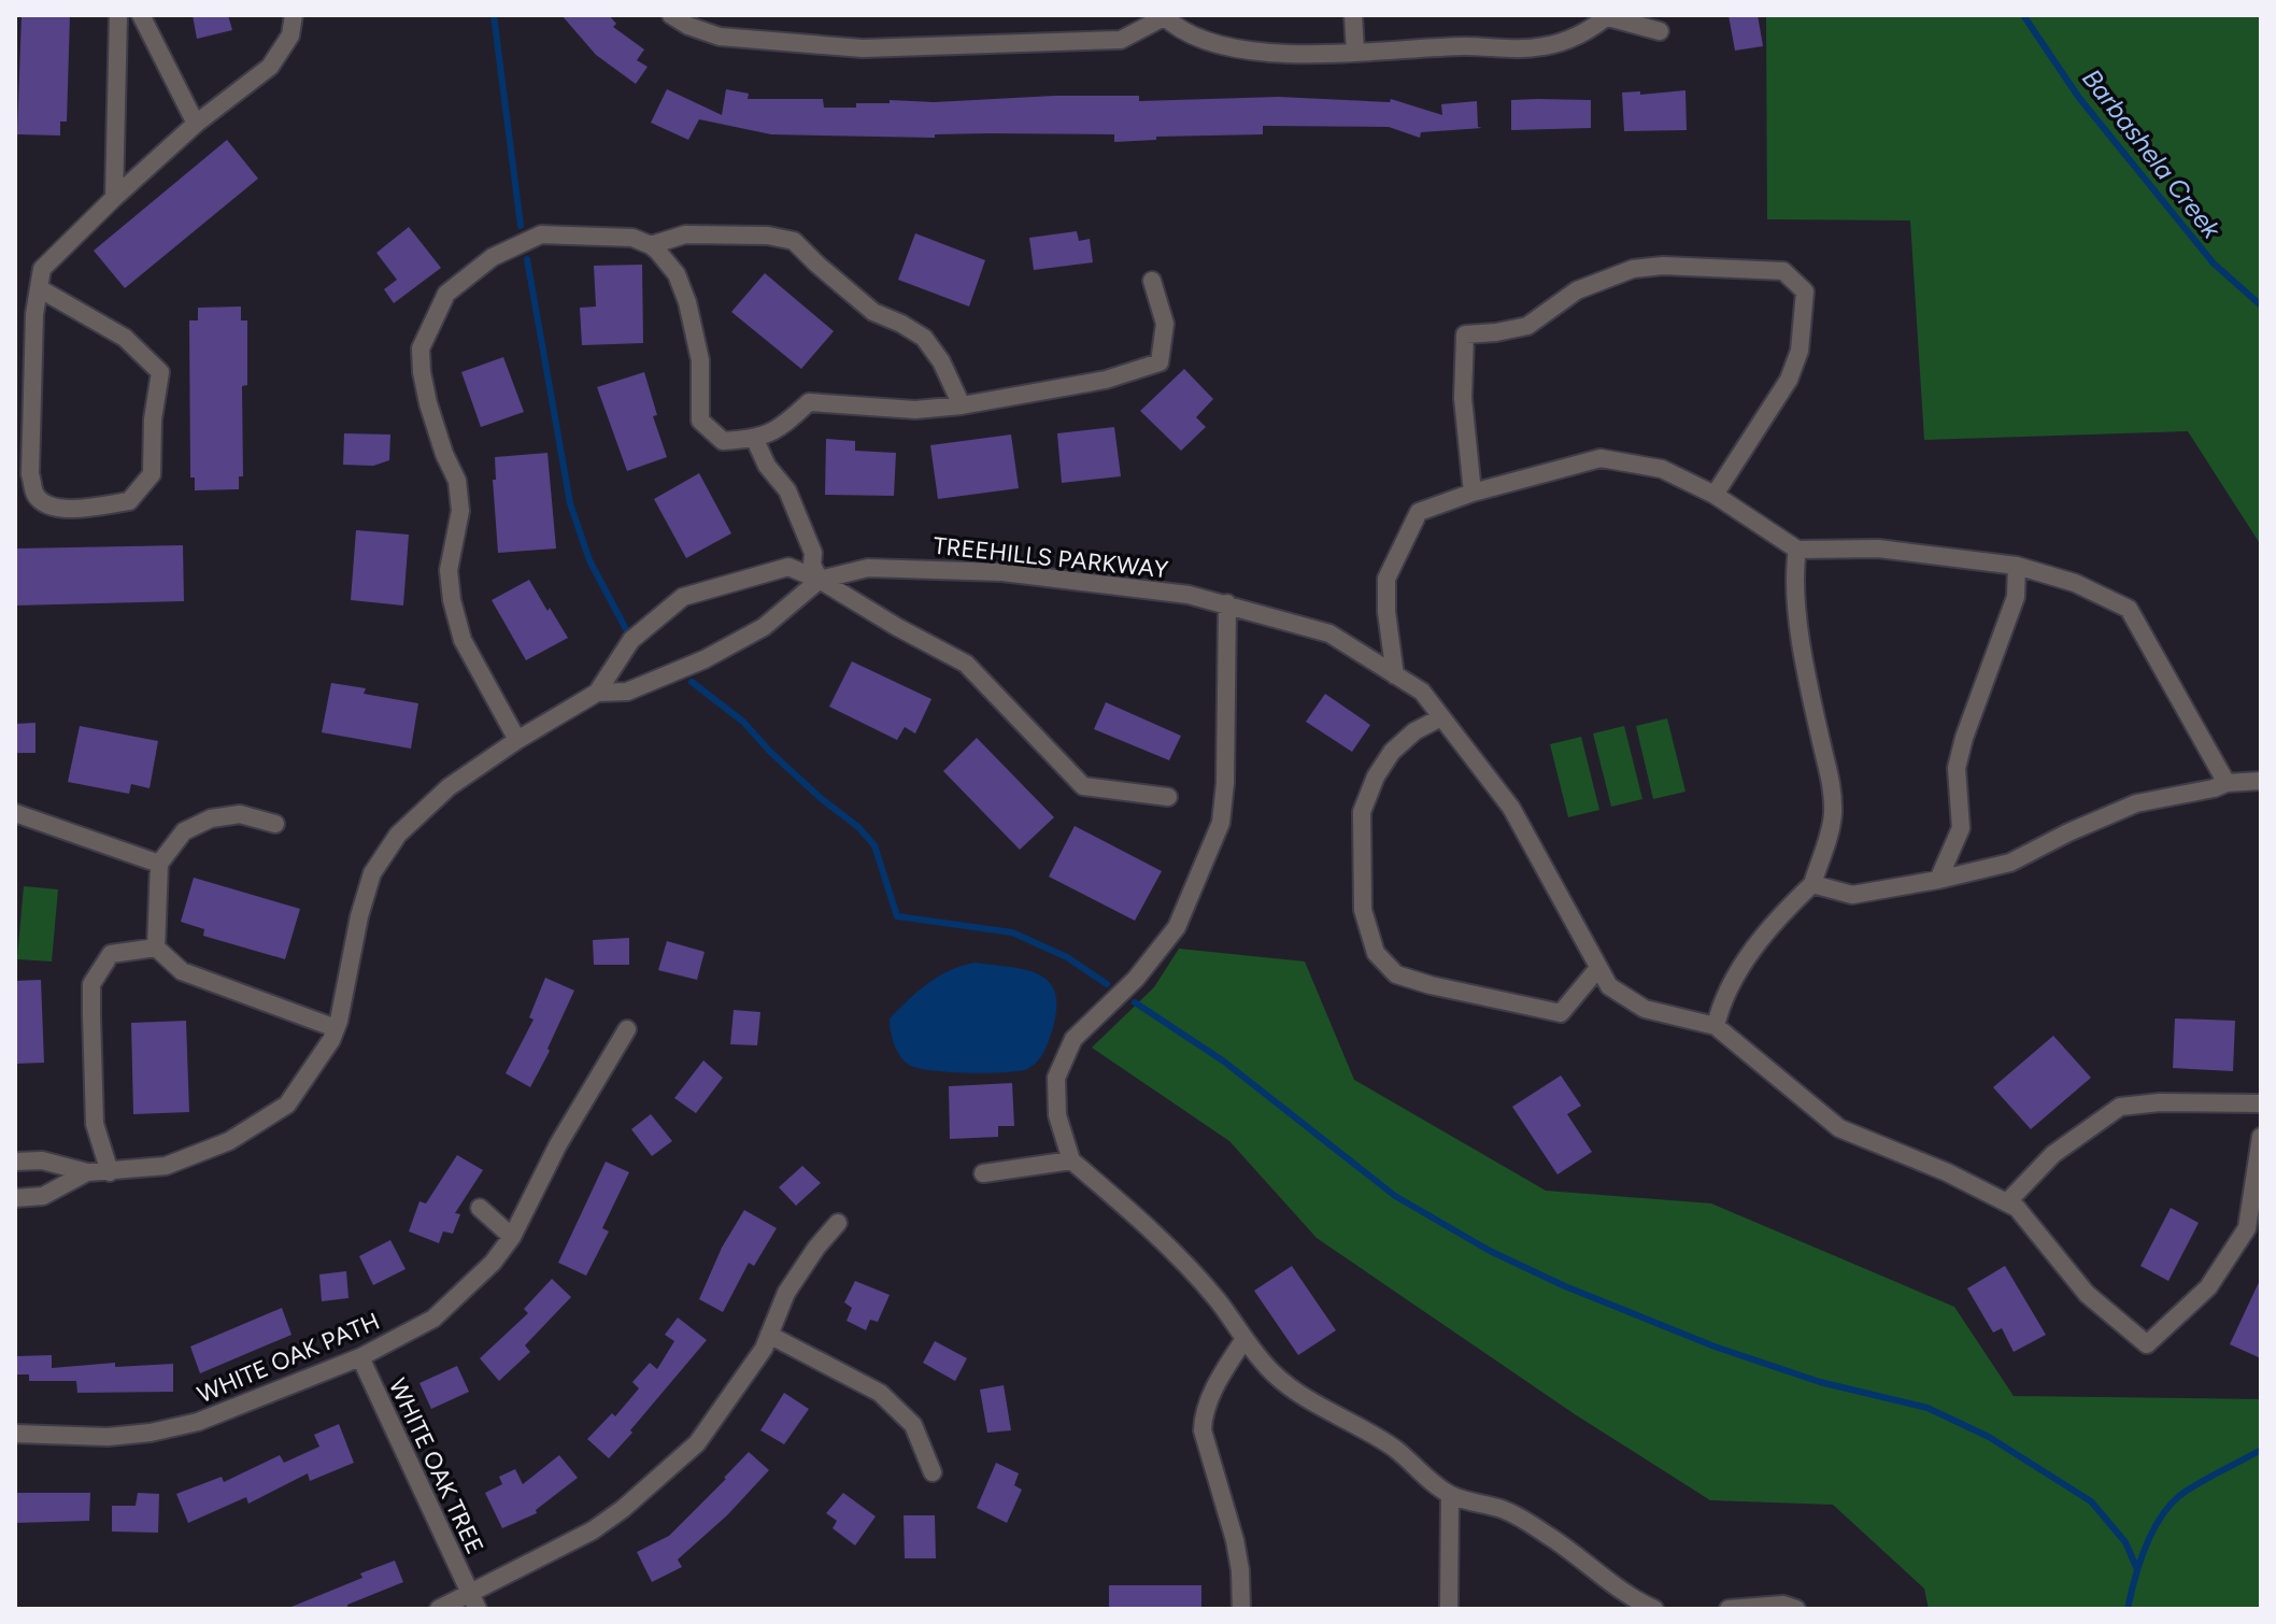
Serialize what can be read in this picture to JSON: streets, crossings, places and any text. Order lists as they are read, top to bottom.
{
  "streets": {
    "street": ["TREEHILLS PARKWAY", "WHITE OAK PATH", "WHITE OAK TREE"]
  },
  "crossings": [
    ["WHITE OAK PATH", "WHITE OAK TREE"]
  ],
  "water": ["Barbashela Creek"]
}
